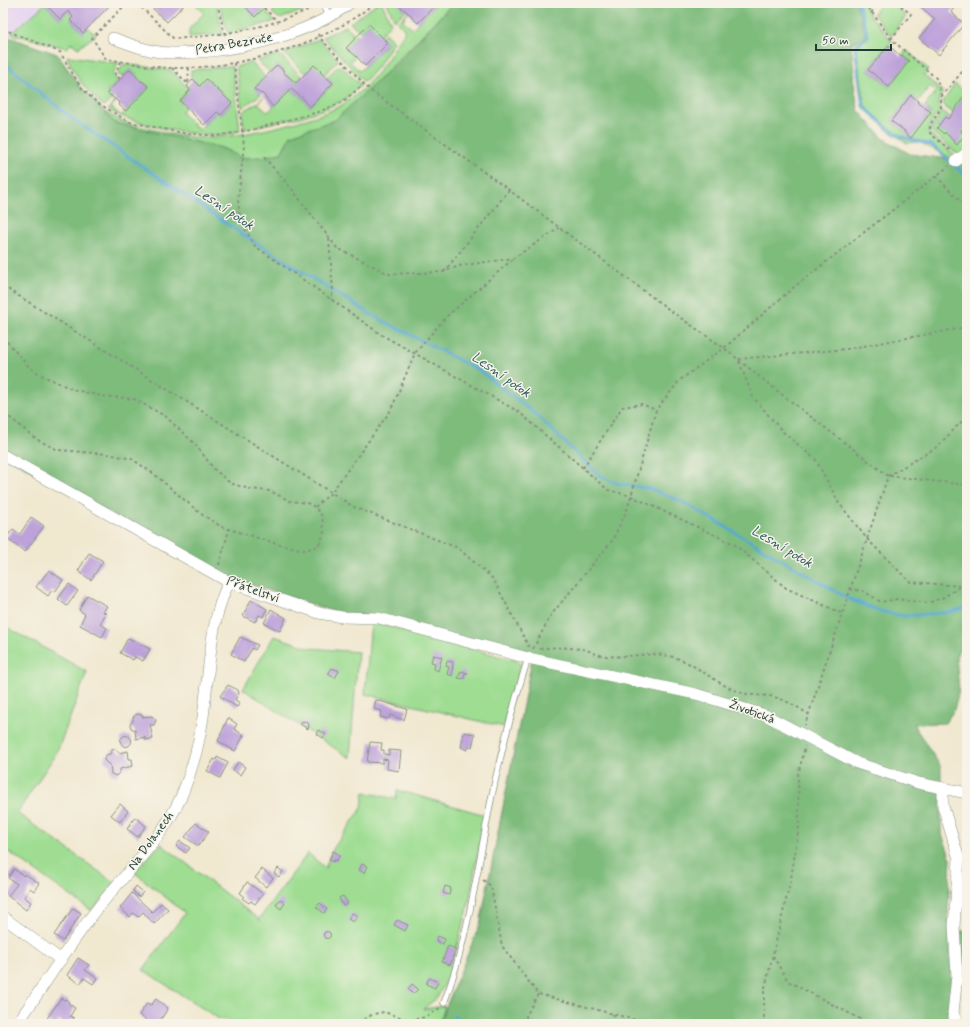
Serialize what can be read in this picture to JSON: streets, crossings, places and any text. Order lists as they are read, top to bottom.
{
  "streets": {
    "street": [
      "Petra Bezruče",
      "Přátelství",
      "Životická",
      "Na Dolanech"
    ]
  },
  "crossings": [
    ["Přátelství", "Životická"],
    ["Přátelství", "Na Dolanech"]
  ],
  "water": ["Lesní potok"],
  "scale_bar": "50 m"
}
